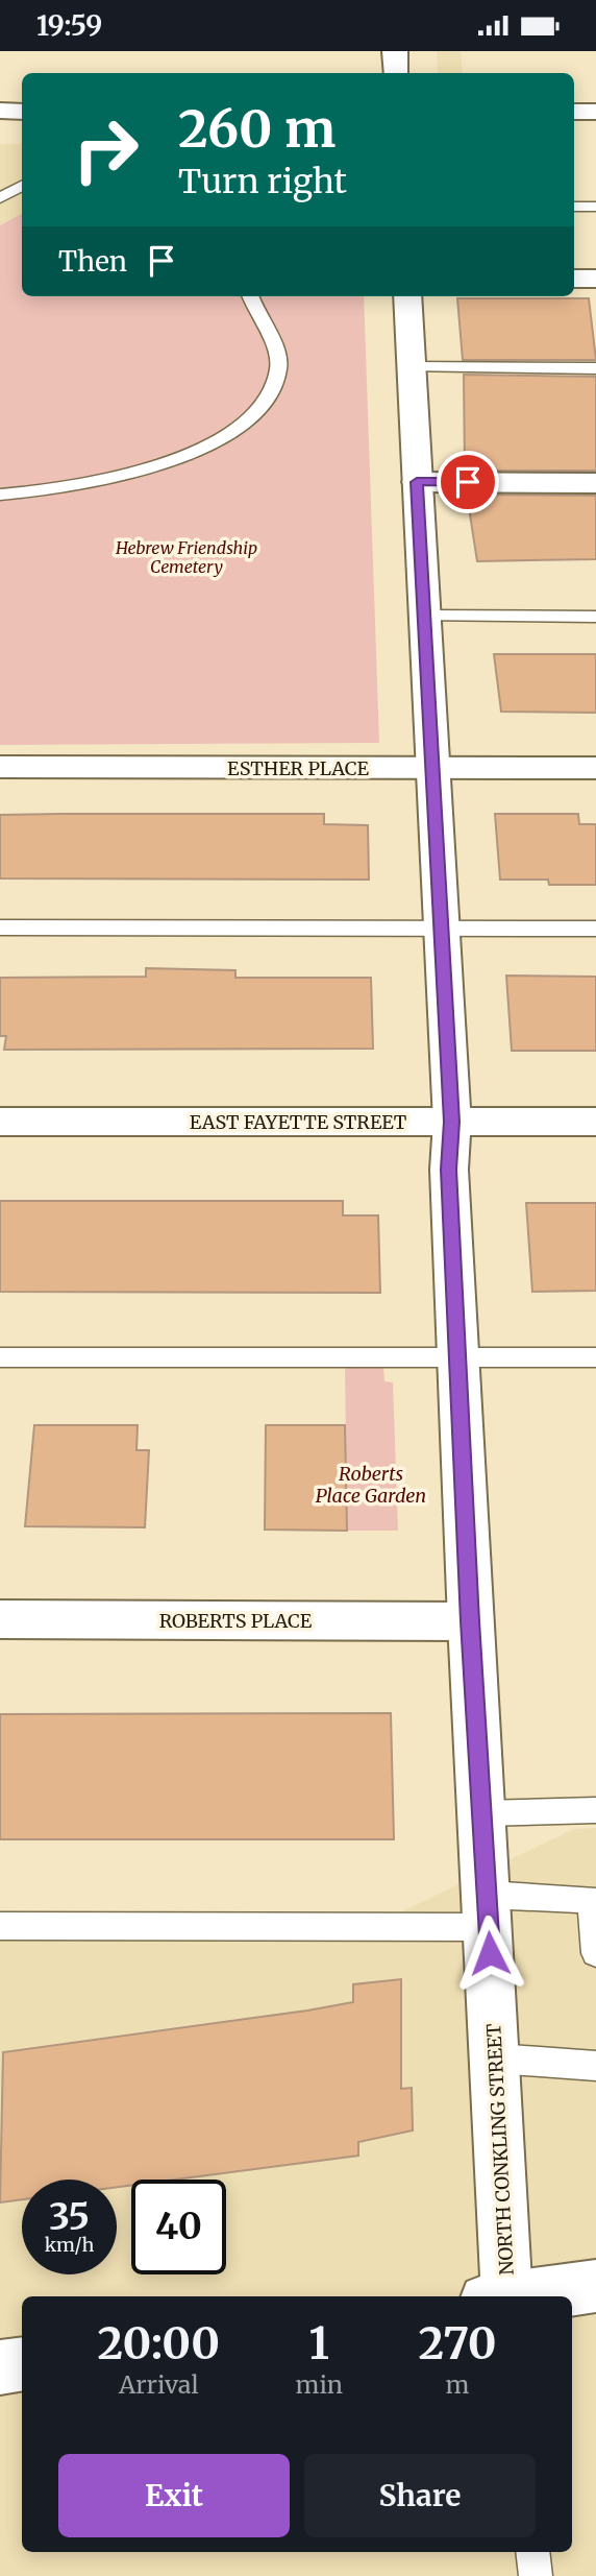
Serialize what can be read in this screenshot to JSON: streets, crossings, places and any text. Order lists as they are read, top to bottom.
{
  "streets": {
    "street": [
      "ESTHER PLACE",
      "EAST FAYETTE STREET",
      "ROBERTS PLACE",
      "NORTH CONKLING STREET"
    ]
  },
  "crossings": [
    ["ESTHER PLACE", "NORTH CONKLING STREET"],
    ["EAST FAYETTE STREET", "NORTH CONKLING STREET"],
    ["ROBERTS PLACE", "NORTH CONKLING STREET"]
  ],
  "parks": ["Hebrew Friendship Cemetery", "Roberts Place Garden"],
  "page": {
    "status": "19:59",
    "turn": ["260 m", "Turn right"],
    "then": "Then",
    "speed": "35 km/h",
    "limit": "40",
    "eta": [
      "20:00",
      "Arrival",
      "1",
      "min",
      "270",
      "m"
    ],
    "buttons": ["Exit", "Share"]
  }
}
